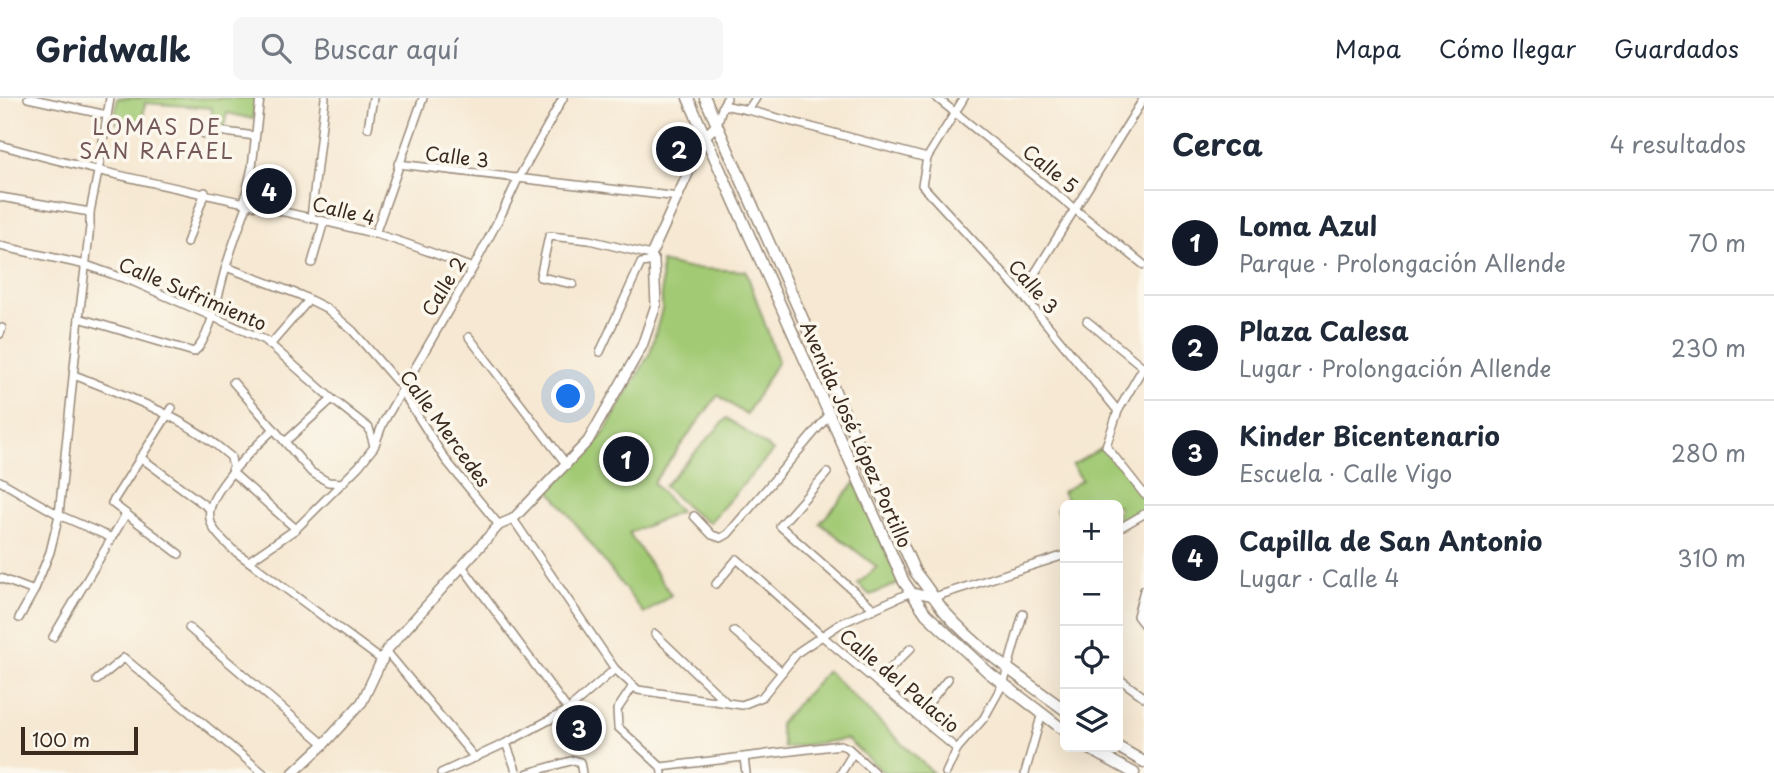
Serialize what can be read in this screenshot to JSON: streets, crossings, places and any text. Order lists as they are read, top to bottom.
{
  "streets": {
    "main road": ["Avenida José López Portillo"],
    "street": [
      "Calle 3",
      "Calle 5",
      "Calle 4",
      "Calle 2",
      "Calle Sufrimiento",
      "Calle Mercedes",
      "Calle del Palacio"
    ]
  },
  "crossings": [
    ["Calle 3", "Calle 2"],
    ["Calle 4", "Calle 2"],
    ["Calle 2", "Calle Sufrimiento"],
    ["Calle 2", "Calle Mercedes"]
  ],
  "districts": ["LOMAS DE SAN RAFAEL"],
  "scale_bar": "100 m",
  "page": {
    "header": "Gridwalk",
    "search": "Buscar aquí",
    "nav": ["Mapa", "Cómo llegar", "Guardados"],
    "heading": ["Cerca", "4 resultados"],
    "pins": [
      "2",
      "4",
      "1",
      "3"
    ],
    "list": [
      {
        "mark": "1",
        "name": "Loma Azul",
        "note": "Parque · Prolongación Allende",
        "value": "70 m"
      },
      {
        "mark": "2",
        "name": "Plaza Calesa",
        "note": "Lugar · Prolongación Allende",
        "value": "230 m"
      },
      {
        "mark": "3",
        "name": "Kinder Bicentenario",
        "note": "Escuela · Calle Vigo",
        "value": "280 m"
      },
      {
        "mark": "4",
        "name": "Capilla de San Antonio",
        "note": "Lugar · Calle 4",
        "value": "310 m"
      }
    ],
    "map_buttons": ["+", "−"],
    "scale": "100 m"
  }
}
